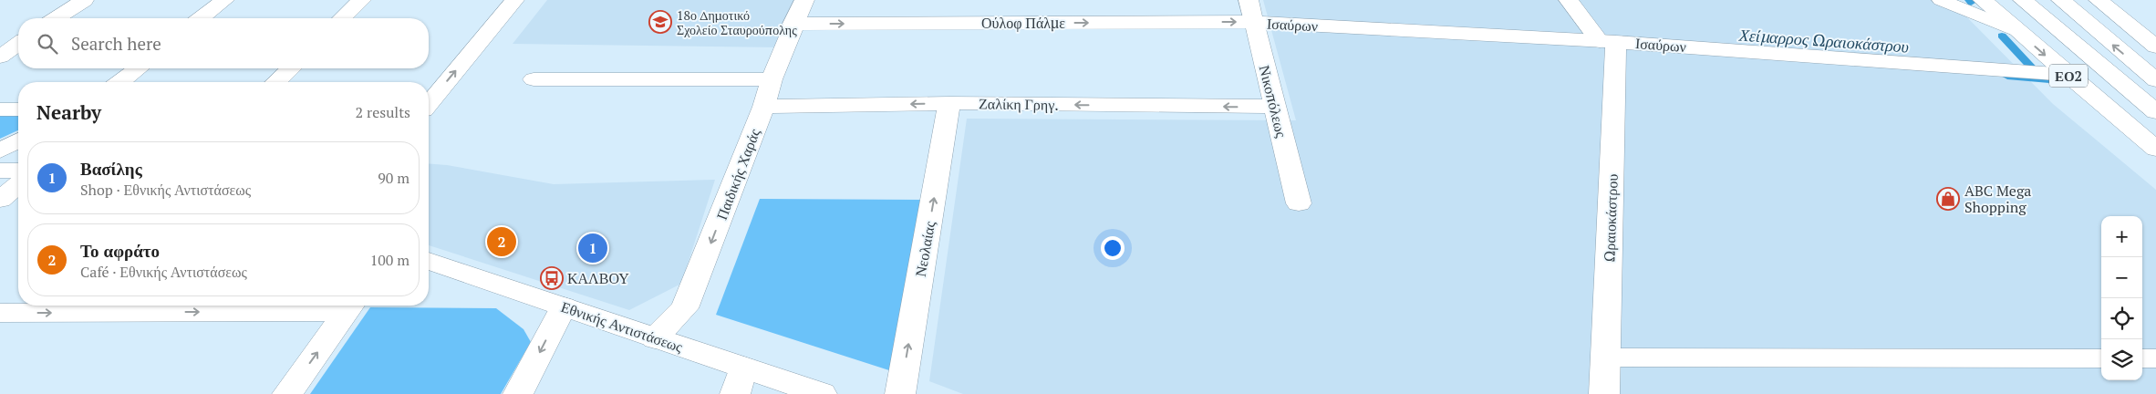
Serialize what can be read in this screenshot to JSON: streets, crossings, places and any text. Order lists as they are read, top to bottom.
{
  "streets": {
    "main road": [
      "Ούλοφ Πάλμε",
      "Ισαύρων",
      "ΕΟ2",
      "Νικοπόλεως",
      "Ζαλίκη Γρηγ.",
      "Παιδικής Χαράς",
      "Ωραιοκάστρου",
      "Νεολαίας",
      "Εθνικής Αντιστάσεως"
    ]
  },
  "crossings": [
    ["Ούλοφ Πάλμε", "Ισαύρων"],
    ["Ούλοφ Πάλμε", "Νικοπόλεως"],
    ["Ούλοφ Πάλμε", "Παιδικής Χαράς"],
    ["Ισαύρων", "ΕΟ2"],
    ["Ισαύρων", "Νικοπόλεως"],
    ["Ισαύρων", "Ωραιοκάστρου"],
    ["Νικοπόλεως", "Ζαλίκη Γρηγ."],
    ["Ζαλίκη Γρηγ.", "Παιδικής Χαράς"],
    ["Ζαλίκη Γρηγ.", "Νεολαίας"],
    ["Παιδικής Χαράς", "Εθνικής Αντιστάσεως"]
  ],
  "one_way": [
    "Ούλοφ Πάλμε",
    "Ζαλίκη Γρηγ.",
    "Παιδικής Χαράς",
    "Νεολαίας"
  ],
  "water": ["Χείμαρρος Ωραιοκάστρου"],
  "places": {
    "school or university": ["18ο Δημοτικό Σχολείο Σταυρούπολης"],
    "shop": ["ABC Mega Shopping"],
    "bus stop": ["ΚΑΛΒΟΥ"]
  },
  "page": {
    "search": "Search here",
    "heading": ["Nearby", "2 results"],
    "list": [
      {
        "mark": "1",
        "name": "Βασίλης",
        "note": "Shop · Εθνικής Αντιστάσεως",
        "value": "90 m"
      },
      {
        "mark": "2",
        "name": "Το αφράτο",
        "note": "Café · Εθνικής Αντιστάσεως",
        "value": "100 m"
      }
    ],
    "map_buttons": ["+", "−"],
    "pins": ["2", "1"]
  }
}
